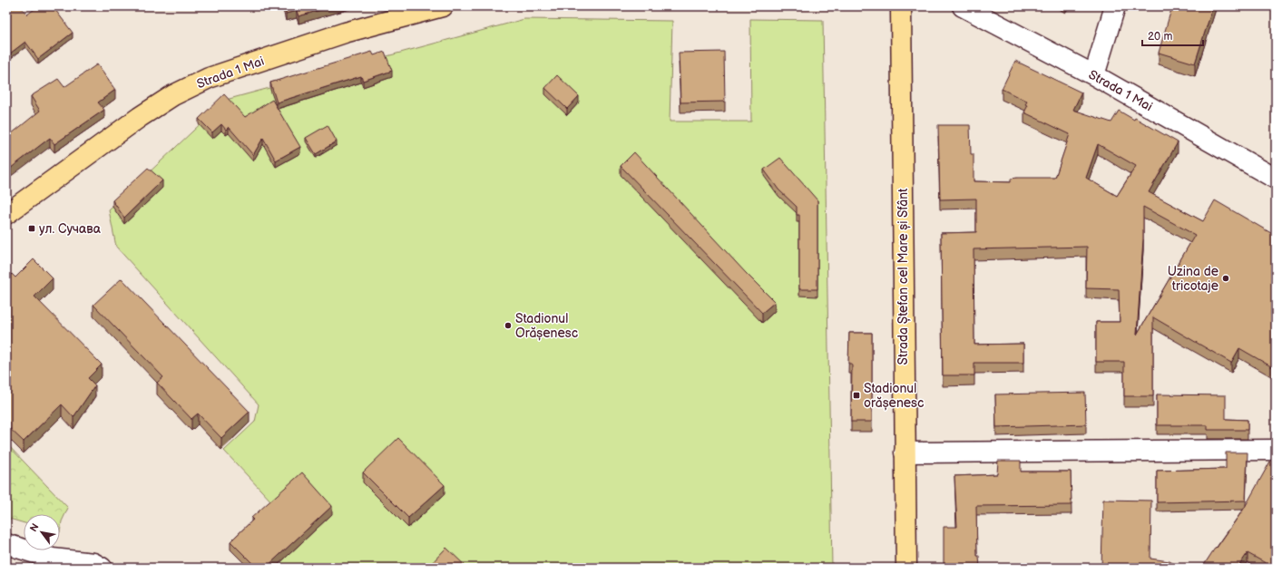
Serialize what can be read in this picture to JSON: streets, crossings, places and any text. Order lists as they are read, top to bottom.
{
  "streets": {
    "main road": ["Strada 1 Mai", "Strada Ștefan cel Mare și Sfânt"]
  },
  "places": {
    "transit": ["ул. Сучава", "Stadionul orășenesc"],
    "other": ["Uzina de tricotaje", "Stadionul Orășenesc"]
  },
  "scale_bar": "20 m",
  "north": "top left"
}
